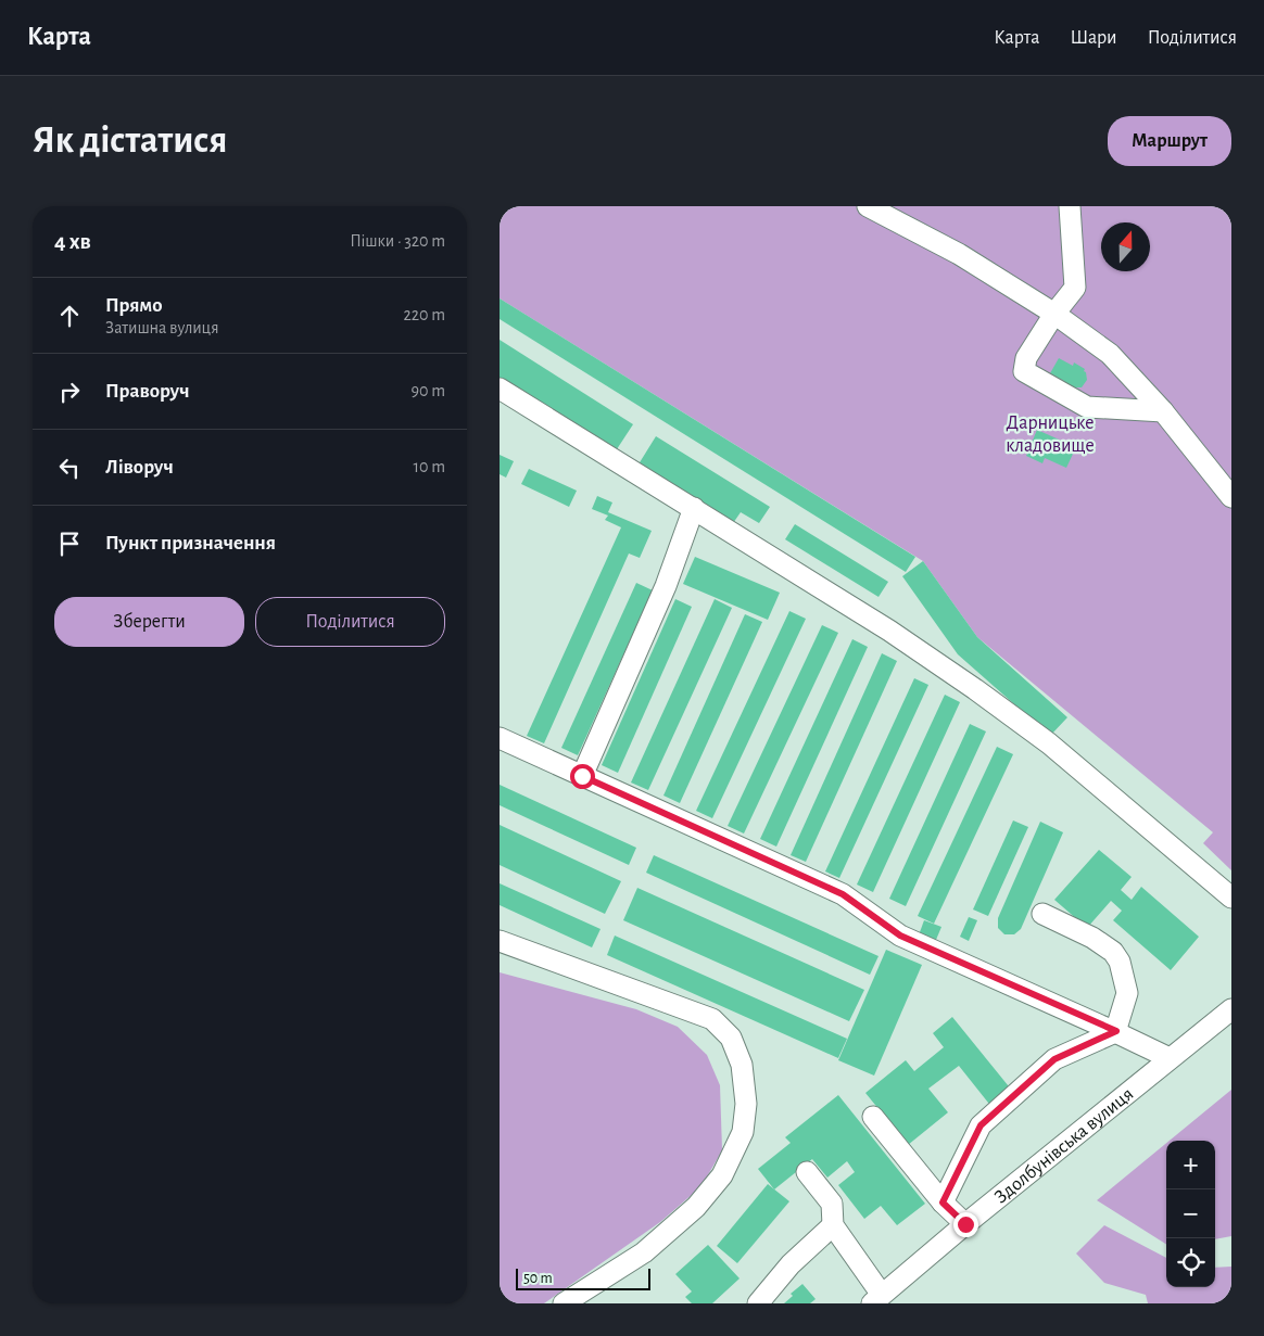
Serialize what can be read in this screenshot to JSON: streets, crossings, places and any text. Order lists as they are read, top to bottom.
{
  "streets": {
    "street": ["Здолбунівська вулиця"]
  },
  "parks": ["Дарницьке кладовище"],
  "scale_bar": "50 m",
  "north": "top",
  "page": {
    "header": "Карта",
    "nav": ["Карта", "Шари", "Поділитися"],
    "buttons": [
      "Маршрут",
      ["Зберегти", "Поділитися"]
    ],
    "title": "Як дістатися",
    "heading": ["4 хв", "Пішки · 320 m"],
    "list": [
      ["Прямо", "Затишна вулиця", "220 m"],
      ["Праворуч", "90 m"],
      ["Ліворуч", "10 m"],
      "Пункт призначення"
    ],
    "map_buttons": ["+", "−"],
    "scale": "50 m"
  }
}
